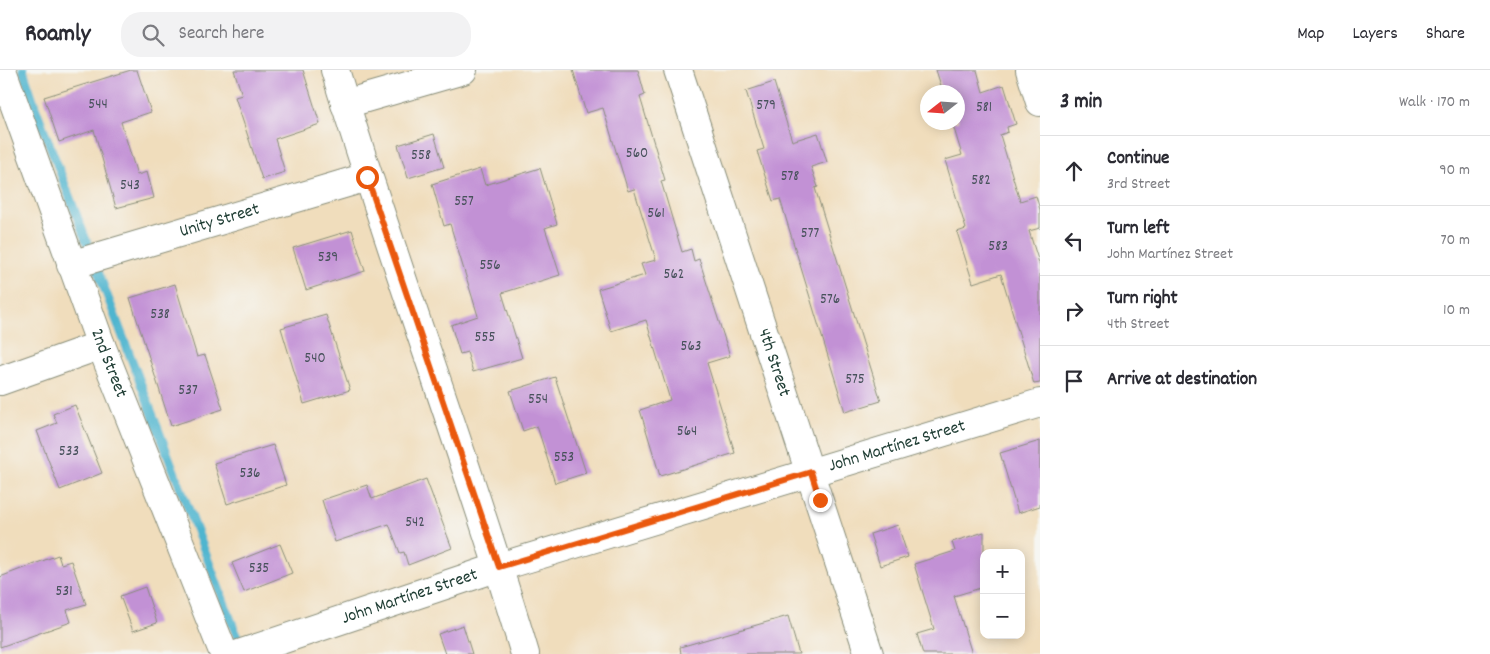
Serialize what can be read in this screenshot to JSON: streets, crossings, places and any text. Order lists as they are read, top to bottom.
{
  "streets": {
    "street": [
      "Unity Street",
      "4th Street",
      "2nd Street",
      "John Martínez Street"
    ]
  },
  "crossings": [
    ["Unity Street", "2nd Street"],
    ["4th Street", "John Martínez Street"]
  ],
  "house_numbers": [
    "544",
    "579",
    "581",
    "560",
    "558",
    "578",
    "582",
    "543",
    "557",
    "561",
    "577",
    "583",
    "539",
    "556",
    "562",
    "576",
    "538",
    "555",
    "563",
    "540",
    "575",
    "537",
    "554",
    "564",
    "533",
    "553",
    "536",
    "542",
    "535",
    "531"
  ],
  "north": "left",
  "page": {
    "header": "Roamly",
    "search": "Search here",
    "nav": ["Map", "Layers", "Share"],
    "heading": ["3 min", "Walk · 170 m"],
    "list": [
      ["Continue", "3rd Street", "90 m"],
      ["Turn left", "John Martínez Street", "70 m"],
      ["Turn right", "4th Street", "10 m"],
      "Arrive at destination"
    ],
    "map_buttons": ["+", "−"]
  }
}
